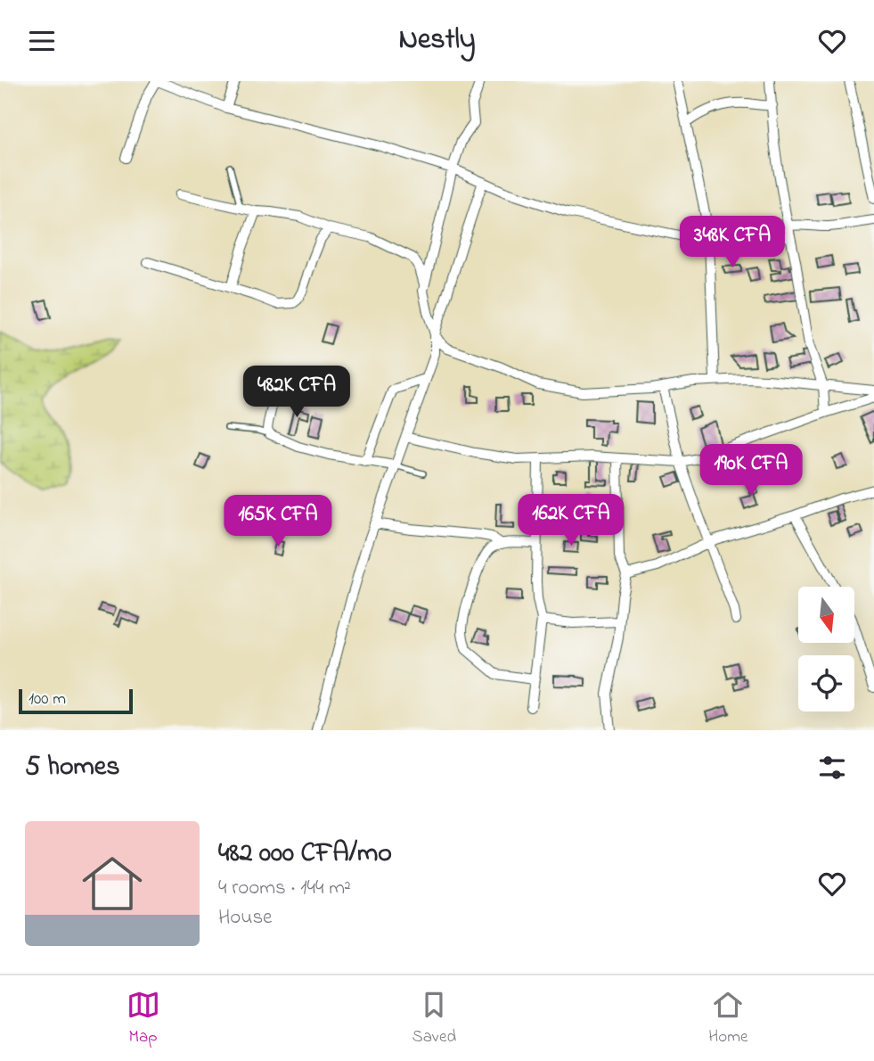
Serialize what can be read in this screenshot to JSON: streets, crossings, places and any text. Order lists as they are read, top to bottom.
{
  "scale_bar": "100 m",
  "north": "bottom",
  "page": {
    "header": "Nestly",
    "price": [
      "348K CFA",
      "482K CFA",
      "190K CFA",
      "162K CFA",
      "165K CFA"
    ],
    "scale": "100 m",
    "heading": "5 homes",
    "list": [
      {
        "name": "482 000 CFA/mo",
        "note": "4 rooms · 144 m² · House"
      }
    ],
    "tabs": ["Map", "Saved", "Home"]
  }
}
